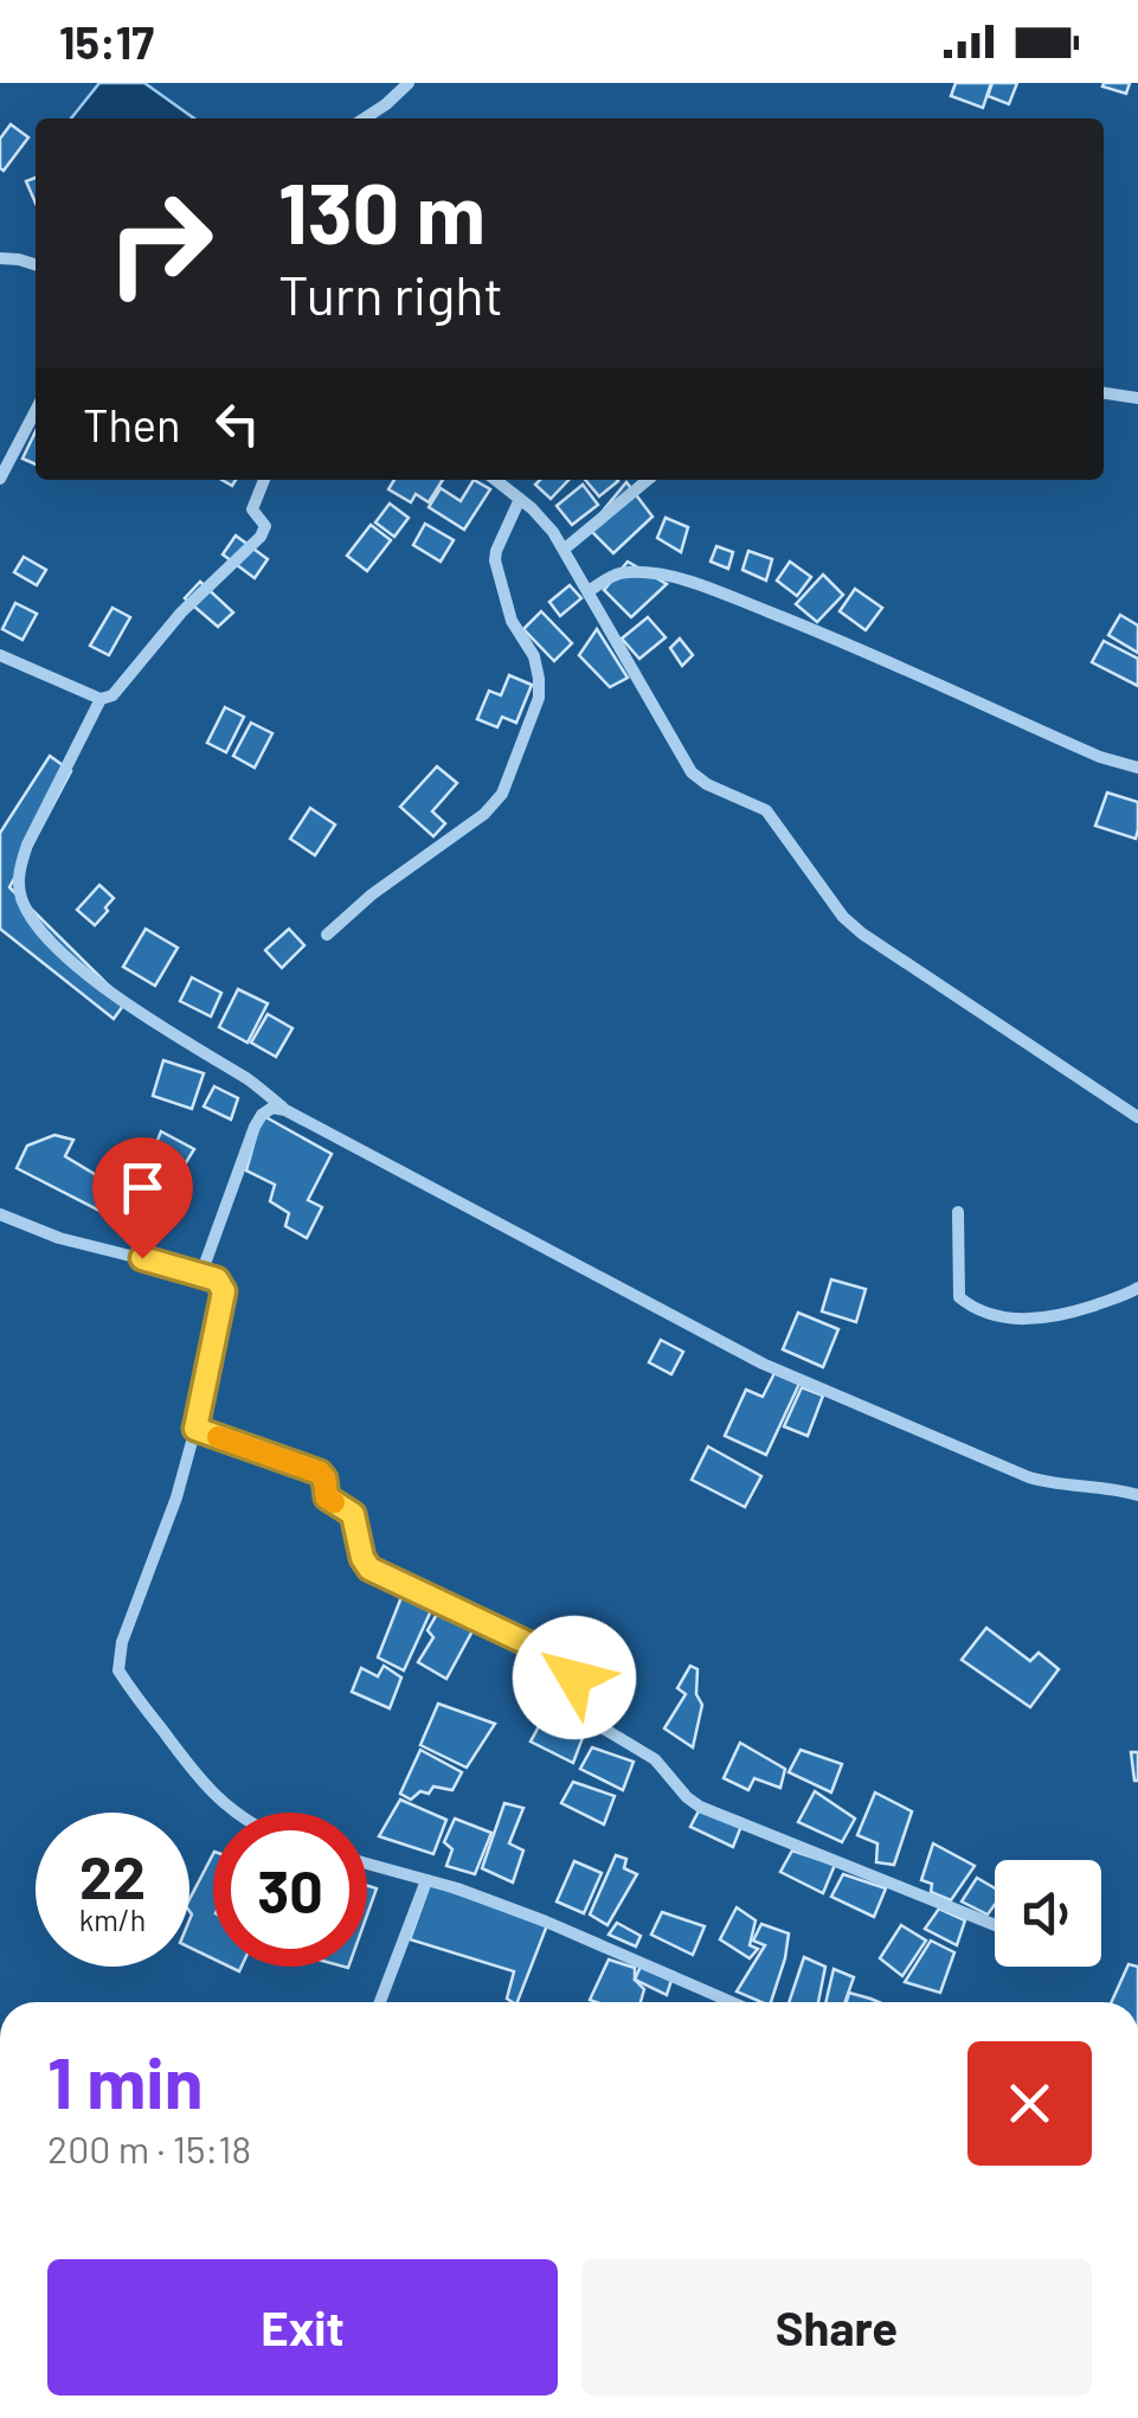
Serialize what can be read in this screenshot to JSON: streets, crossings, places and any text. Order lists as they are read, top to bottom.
{
  "page": {
    "status": "15:17",
    "turn": ["130 m", "Turn right"],
    "then": "Then",
    "speed": "22 km/h",
    "limit": "30",
    "heading": ["1 min", "200 m · 15:18"],
    "buttons": ["Exit", "Share"]
  }
}
